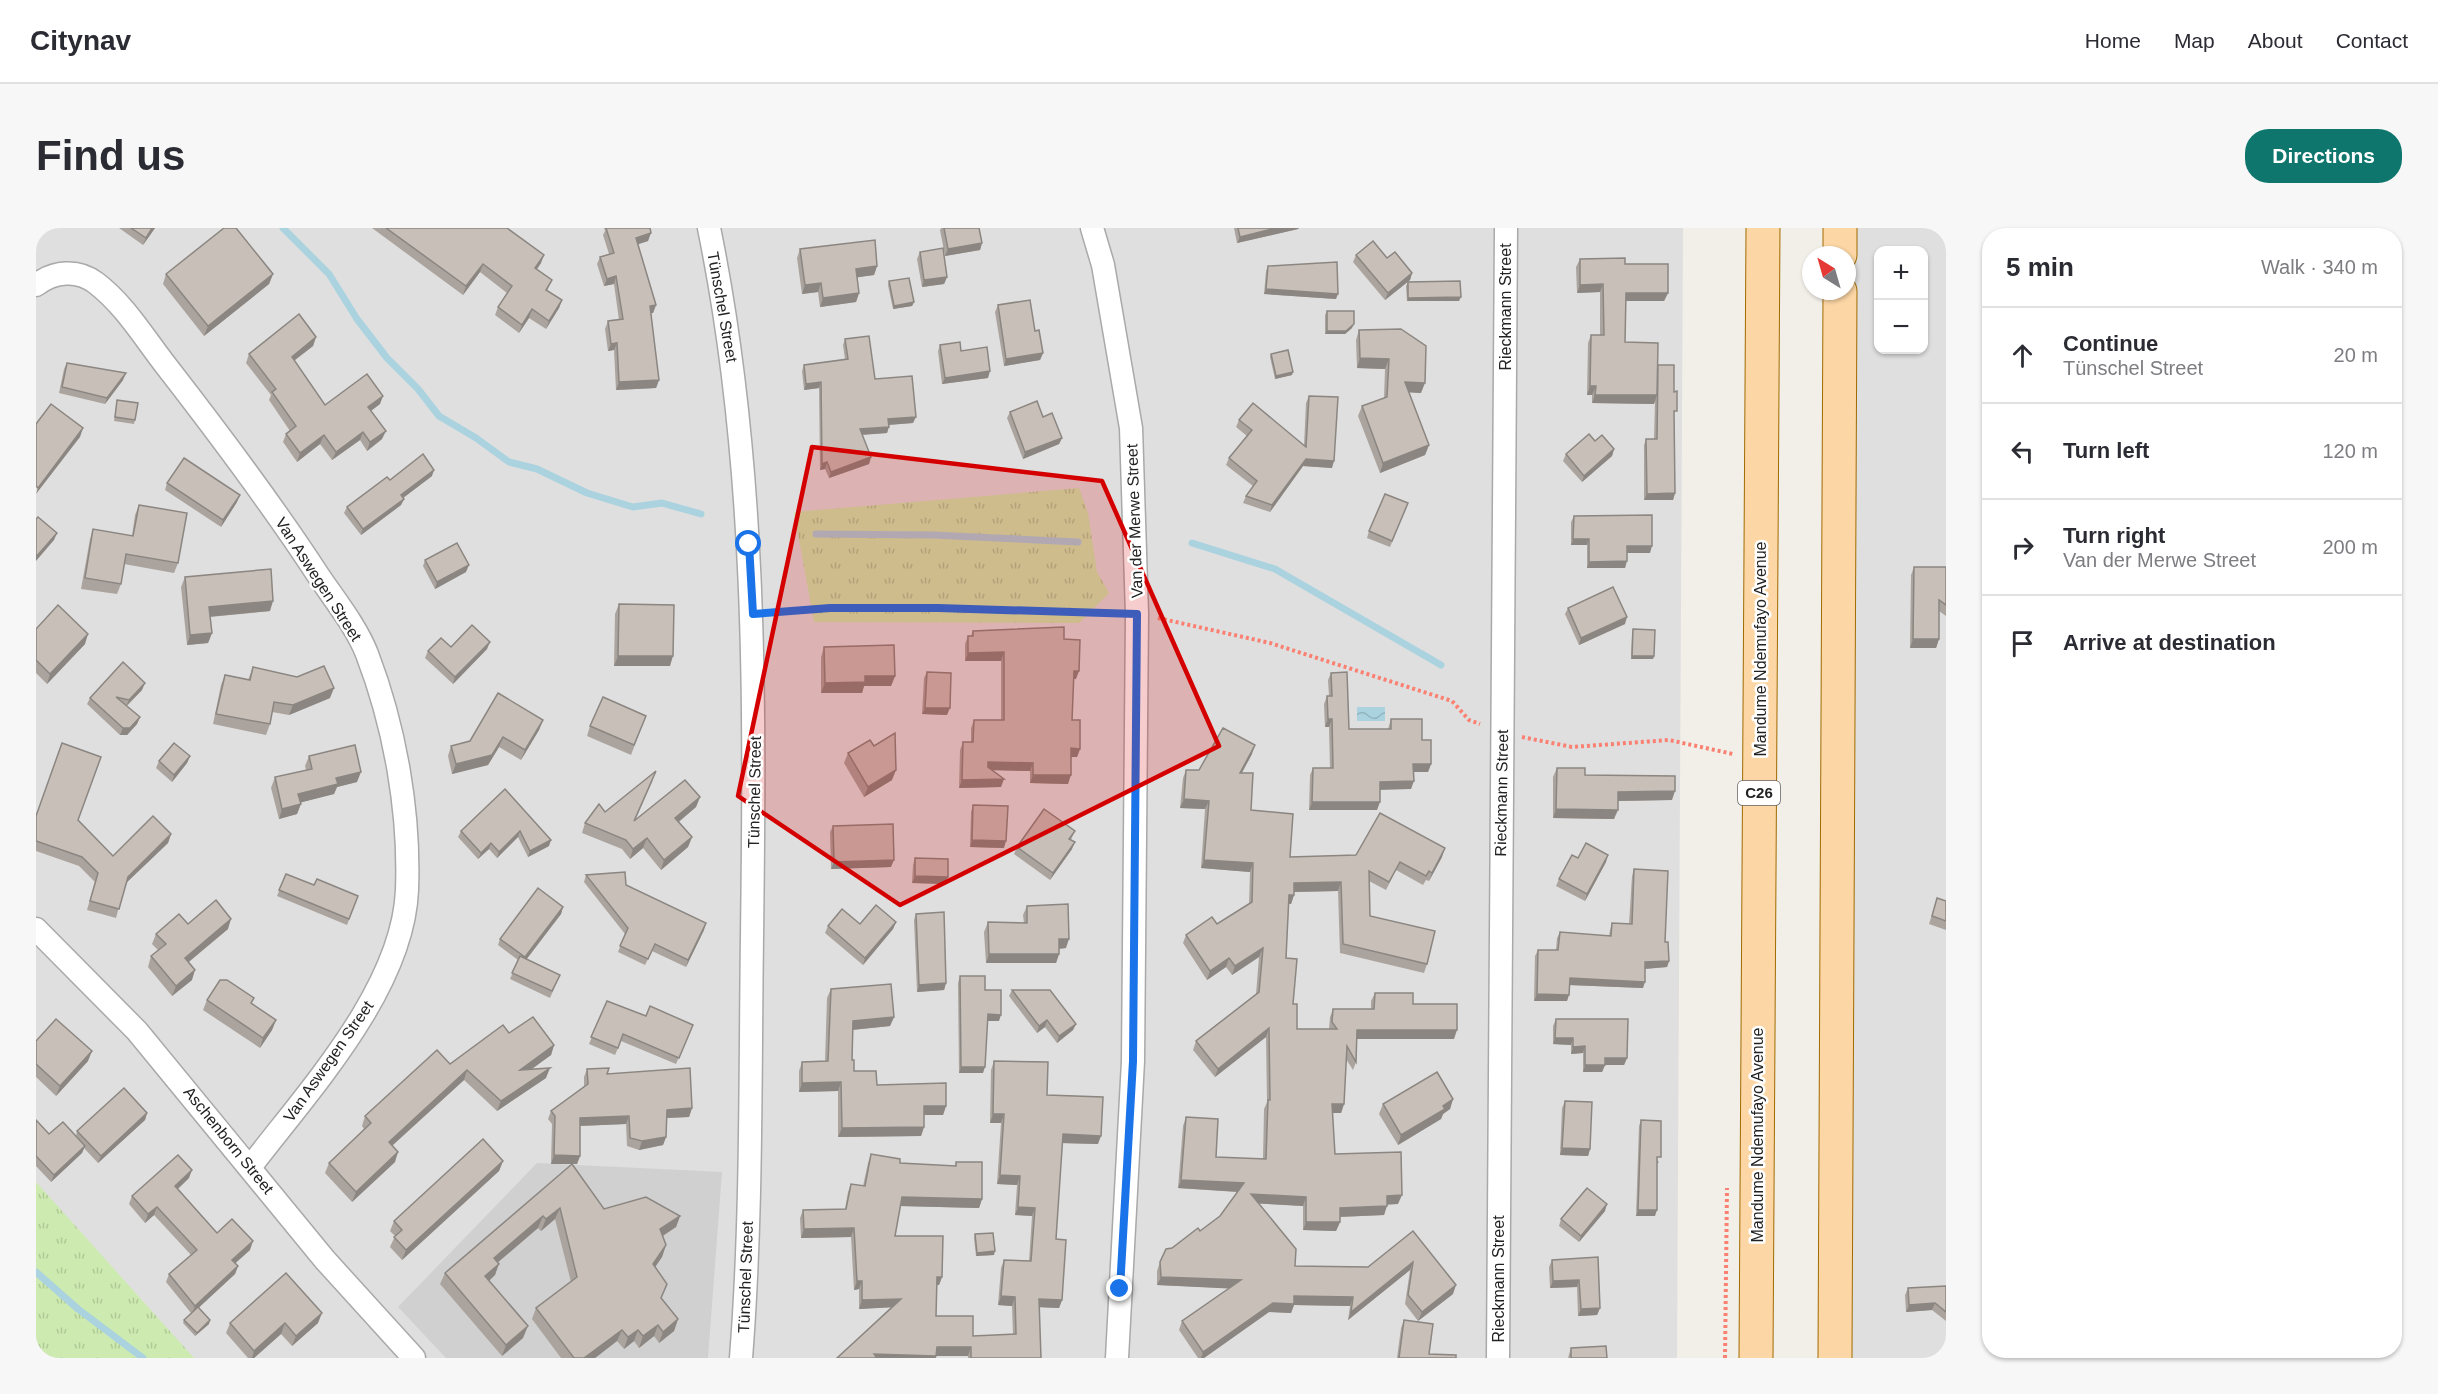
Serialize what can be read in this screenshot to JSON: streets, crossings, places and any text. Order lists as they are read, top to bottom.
{
  "streets": {
    "main road": ["Mandume Ndemufayo Avenue", "C26"],
    "street": [
      "Tünschel Street",
      "Rieckmann Street",
      "Van der Merwe Street",
      "Van Aswegen Street",
      "Aschenborn Street"
    ]
  },
  "crossings": [
    ["Van Aswegen Street", "Aschenborn Street"]
  ],
  "north": "top left",
  "page": {
    "header": "Citynav",
    "nav": [
      "Home",
      "Map",
      "About",
      "Contact"
    ],
    "buttons": "Directions",
    "title": "Find us",
    "heading": ["5 min", "Walk · 340 m"],
    "map_buttons": ["+", "−"],
    "list": [
      ["Continue", "Tünschel Street", "20 m"],
      ["Turn left", "120 m"],
      ["Turn right", "Van der Merwe Street", "200 m"],
      "Arrive at destination"
    ]
  }
}
